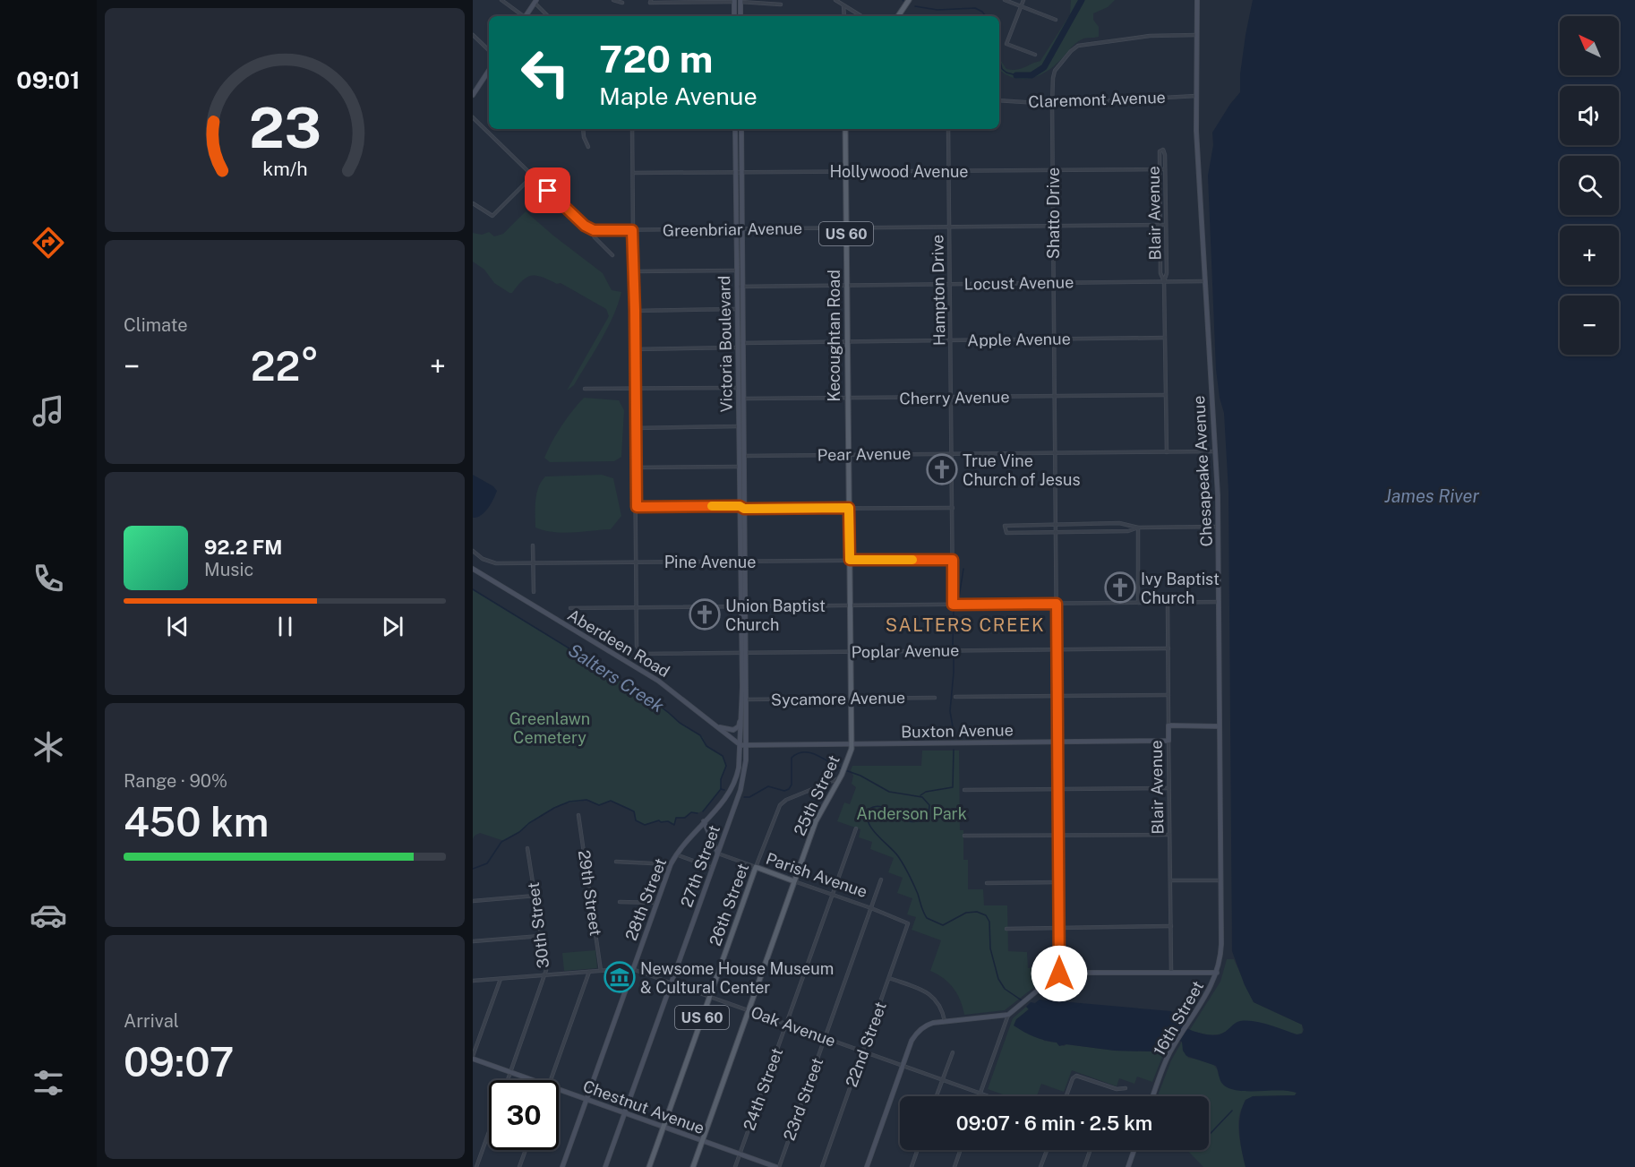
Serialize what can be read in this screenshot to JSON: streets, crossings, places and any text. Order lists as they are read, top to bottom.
{
  "streets": {
    "main road": [
      "Blair Avenue",
      "US 60",
      "Kecoughtan Road",
      "Victoria Boulevard",
      "Chesapeake Avenue",
      "Aberdeen Road",
      "Buxton Avenue",
      "25th Street",
      "27th Street",
      "Parish Avenue",
      "28th Street",
      "26th Street",
      "16th Street",
      "Chestnut Avenue"
    ],
    "street": [
      "Claremont Avenue",
      "Hollywood Avenue",
      "Shatto Drive",
      "Greenbriar Avenue",
      "Locust Avenue",
      "Hampton Drive",
      "Apple Avenue",
      "Cherry Avenue",
      "Pear Avenue",
      "Pine Avenue",
      "Poplar Avenue",
      "Sycamore Avenue",
      "29th Street",
      "30th Street",
      "Oak Avenue",
      "22nd Street",
      "24th Street",
      "23rd Street"
    ]
  },
  "crossings": [
    ["Claremont Avenue", "Shatto Drive"],
    ["Claremont Avenue", "Chesapeake Avenue"],
    ["Hollywood Avenue", "Shatto Drive"],
    ["Hollywood Avenue", "Blair Avenue"],
    ["Hollywood Avenue", "Hampton Drive"],
    ["Hollywood Avenue", "Kecoughtan Road"],
    ["Hollywood Avenue", "Victoria Boulevard"],
    ["Shatto Drive", "Greenbriar Avenue"],
    ["Shatto Drive", "Locust Avenue"],
    ["Shatto Drive", "Apple Avenue"],
    ["Shatto Drive", "Cherry Avenue"],
    ["Shatto Drive", "Pear Avenue"],
    ["Shatto Drive", "Chesapeake Avenue"],
    ["Shatto Drive", "Poplar Avenue"],
    ["Shatto Drive", "Buxton Avenue"],
    ["Blair Avenue", "Greenbriar Avenue"],
    ["Blair Avenue", "Locust Avenue"],
    ["Blair Avenue", "Apple Avenue"],
    ["Blair Avenue", "Cherry Avenue"],
    ["Blair Avenue", "Pear Avenue"],
    ["Blair Avenue", "Poplar Avenue"],
    ["Blair Avenue", "Buxton Avenue"],
    ["Greenbriar Avenue", "Hampton Drive"],
    ["Greenbriar Avenue", "Kecoughtan Road"],
    ["Greenbriar Avenue", "Victoria Boulevard"],
    ["Locust Avenue", "Hampton Drive"],
    ["Locust Avenue", "Kecoughtan Road"],
    ["Locust Avenue", "Victoria Boulevard"],
    ["Locust Avenue", "Chesapeake Avenue"],
    ["Hampton Drive", "Apple Avenue"],
    ["Hampton Drive", "Cherry Avenue"],
    ["Hampton Drive", "Pear Avenue"],
    ["Hampton Drive", "Pine Avenue"],
    ["Kecoughtan Road", "Apple Avenue"],
    ["Kecoughtan Road", "Cherry Avenue"],
    ["Kecoughtan Road", "25th Street"],
    ["Apple Avenue", "Victoria Boulevard"],
    ["Victoria Boulevard", "Cherry Avenue"],
    ["Victoria Boulevard", "Pear Avenue"],
    ["Victoria Boulevard", "Pine Avenue"],
    ["Victoria Boulevard", "27th Street"],
    ["Pear Avenue", "Chesapeake Avenue"],
    ["Pear Avenue", "25th Street"],
    ["Chesapeake Avenue", "16th Street"],
    ["Pine Avenue", "25th Street"],
    ["Pine Avenue", "27th Street"],
    ["Aberdeen Road", "Buxton Avenue"],
    ["Aberdeen Road", "27th Street"],
    ["Aberdeen Road", "28th Street"],
    ["Poplar Avenue", "25th Street"],
    ["Poplar Avenue", "27th Street"],
    ["Sycamore Avenue", "25th Street"],
    ["Sycamore Avenue", "27th Street"],
    ["Buxton Avenue", "25th Street"],
    ["Buxton Avenue", "27th Street"],
    ["Buxton Avenue", "28th Street"],
    ["25th Street", "Parish Avenue"],
    ["25th Street", "26th Street"],
    ["25th Street", "Oak Avenue"],
    ["25th Street", "Chestnut Avenue"],
    ["27th Street", "Parish Avenue"],
    ["27th Street", "28th Street"],
    ["27th Street", "Oak Avenue"],
    ["27th Street", "Chestnut Avenue"],
    ["Parish Avenue", "26th Street"],
    ["Parish Avenue", "22nd Street"],
    ["Parish Avenue", "24th Street"],
    ["Parish Avenue", "23rd Street"],
    ["29th Street", "Oak Avenue"],
    ["28th Street", "Oak Avenue"],
    ["28th Street", "Chestnut Avenue"],
    ["26th Street", "Oak Avenue"],
    ["26th Street", "Chestnut Avenue"],
    ["30th Street", "Oak Avenue"],
    ["30th Street", "Chestnut Avenue"],
    ["Oak Avenue", "22nd Street"],
    ["Oak Avenue", "24th Street"],
    ["Oak Avenue", "23rd Street"],
    ["24th Street", "Chestnut Avenue"],
    ["23rd Street", "Chestnut Avenue"]
  ],
  "districts": ["SALTERS CREEK"],
  "water": ["James River", "Salters Creek"],
  "parks": ["Greenlawn Cemetery", "Anderson Park"],
  "places": {
    "church": ["True Vine Church of Jesus", "Ivy Baptist Church", "Union Baptist Church"],
    "museum": ["Newsome House Museum & Cultural Center"]
  },
  "north": "top left",
  "page": {
    "tabs": "09:01",
    "map_buttons": ["+", "−"],
    "turn": ["720 m", "Maple Avenue"],
    "tile": [
      "Climate",
      ["Range · 90%", "450 km"],
      ["Arrival", "09:07"]
    ],
    "heat": ["−", "22°", "+"],
    "song": ["92.2 FM", "Music"],
    "limit": "30",
    "trip": "09:07 · 6 min · 2.5 km",
    "gauge": ["23", "km/h"]
  }
}
